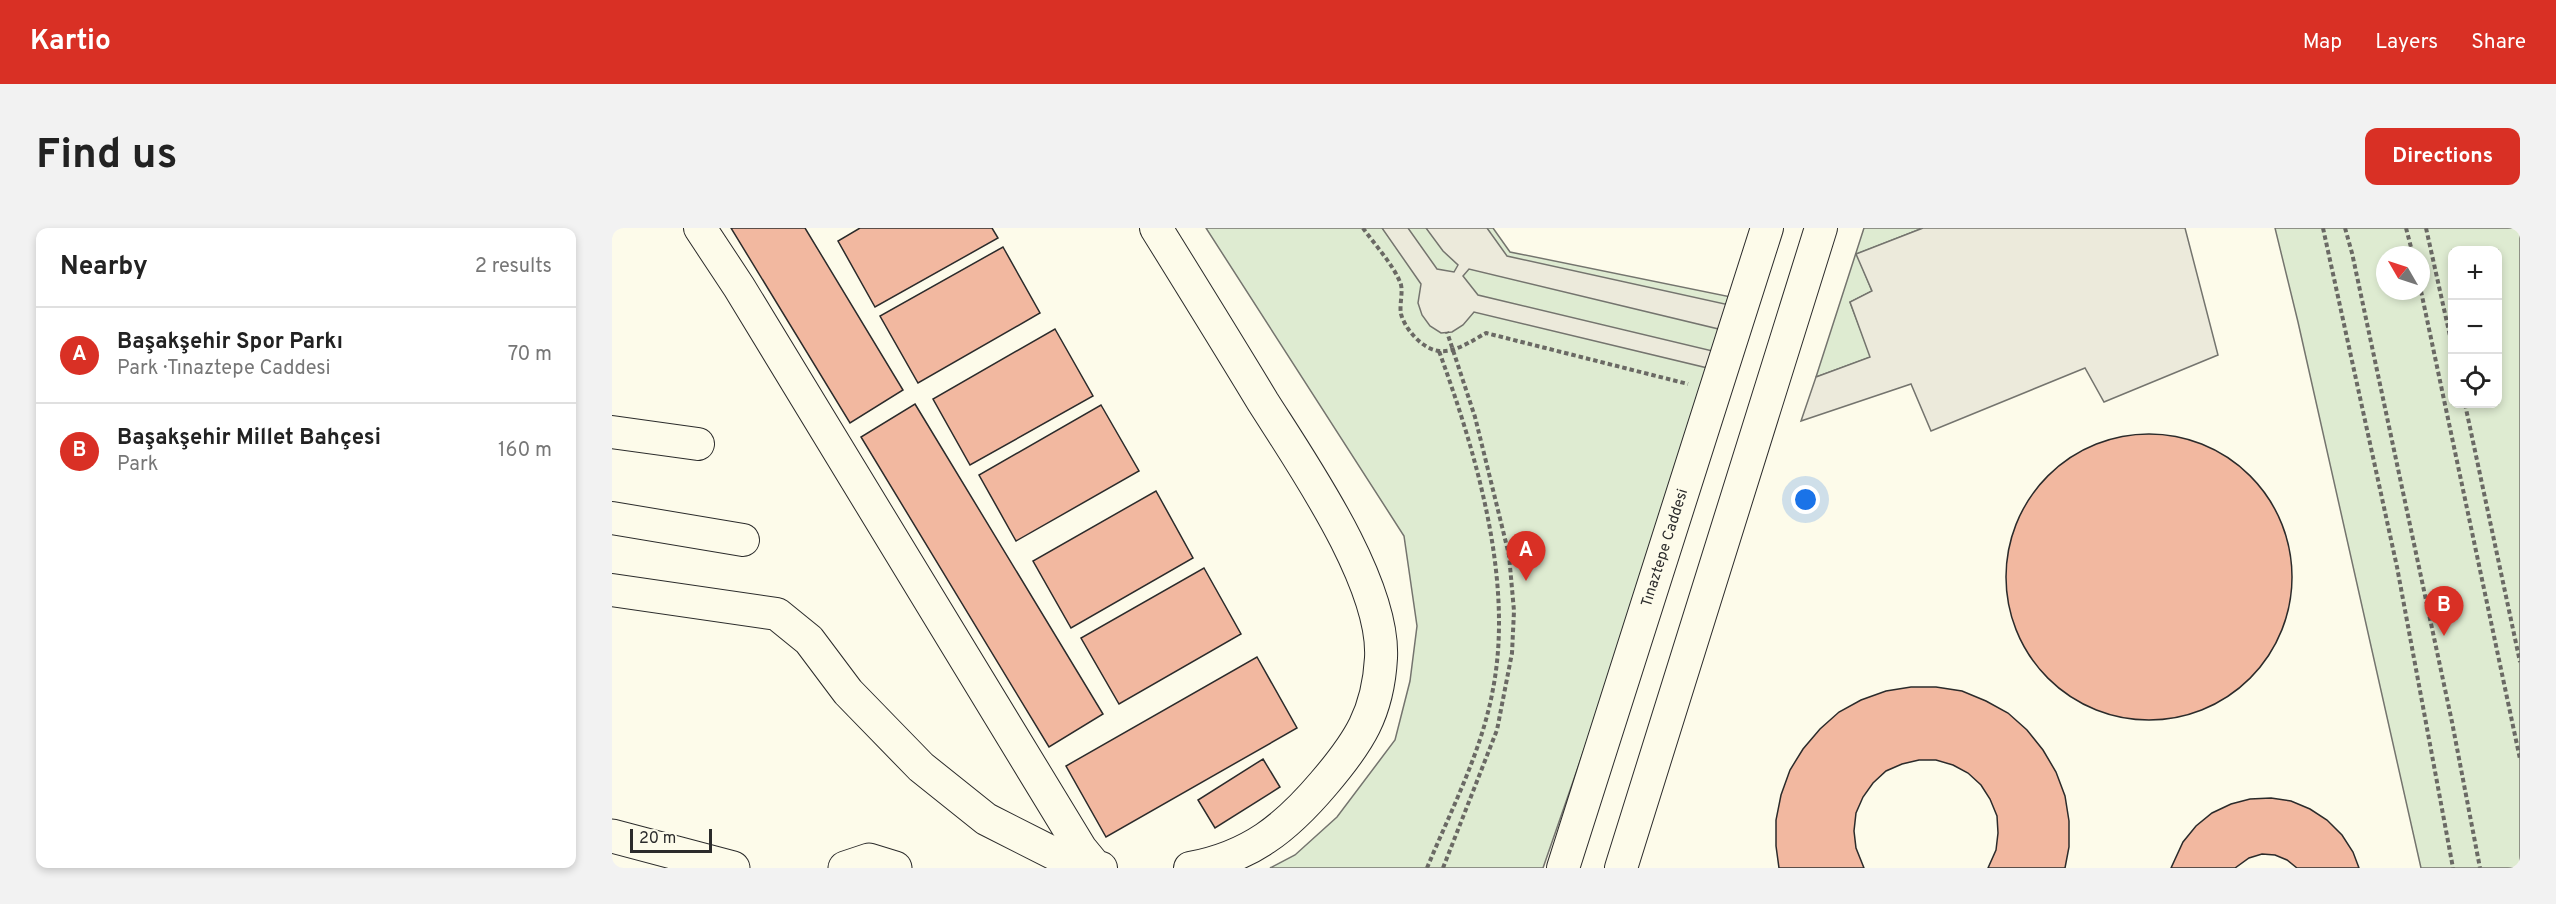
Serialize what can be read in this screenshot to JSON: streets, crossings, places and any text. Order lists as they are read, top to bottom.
{
  "streets": {
    "street": ["Tınaztepe Caddesi"]
  },
  "scale_bar": "20 m",
  "north": "top left",
  "page": {
    "header": "Kartio",
    "nav": ["Map", "Layers", "Share"],
    "buttons": "Directions",
    "title": "Find us",
    "heading": ["Nearby", "2 results"],
    "map_buttons": ["+", "−"],
    "list": [
      {
        "mark": "A",
        "name": "Başakşehir Spor Parkı",
        "note": "Park · Tınaztepe Caddesi",
        "value": "70 m"
      },
      {
        "mark": "B",
        "name": "Başakşehir Millet Bahçesi",
        "note": "Park",
        "value": "160 m"
      }
    ],
    "pins": ["A", "B"],
    "scale": "20 m"
  }
}
